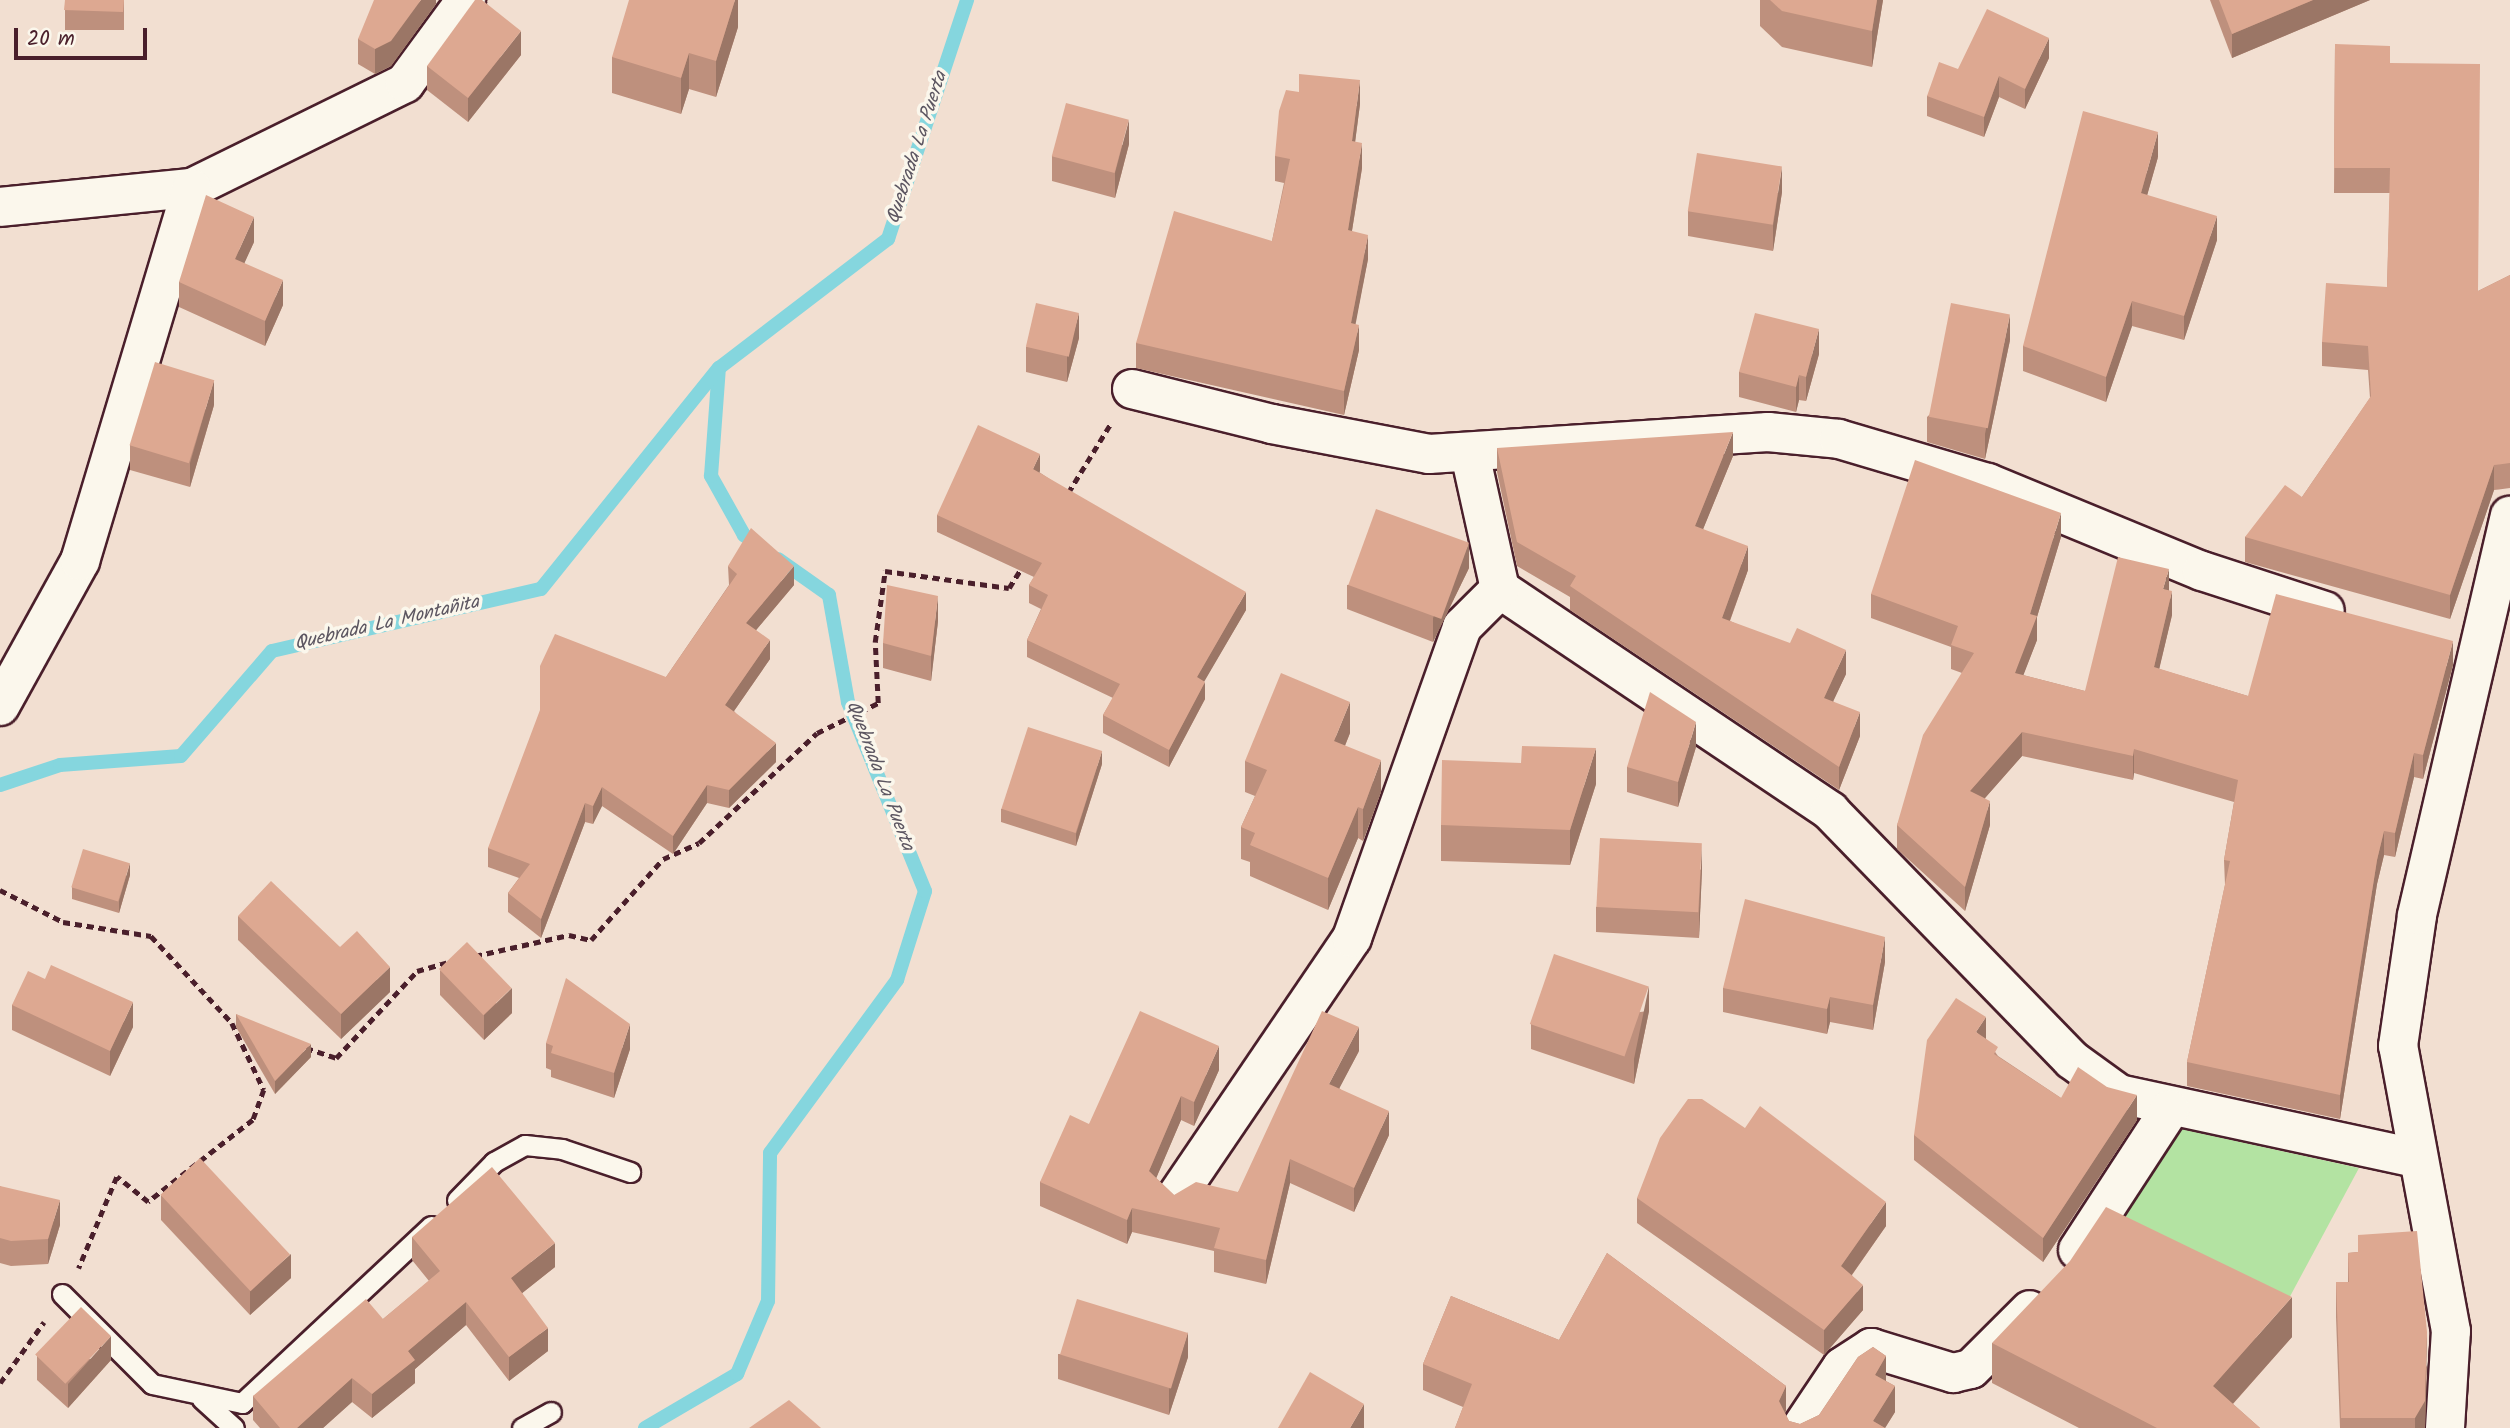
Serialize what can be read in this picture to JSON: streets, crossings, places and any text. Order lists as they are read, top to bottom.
{
  "water": ["Quebrada La Puerta", "Quebrada La Montañita"],
  "scale_bar": "20 m"
}
